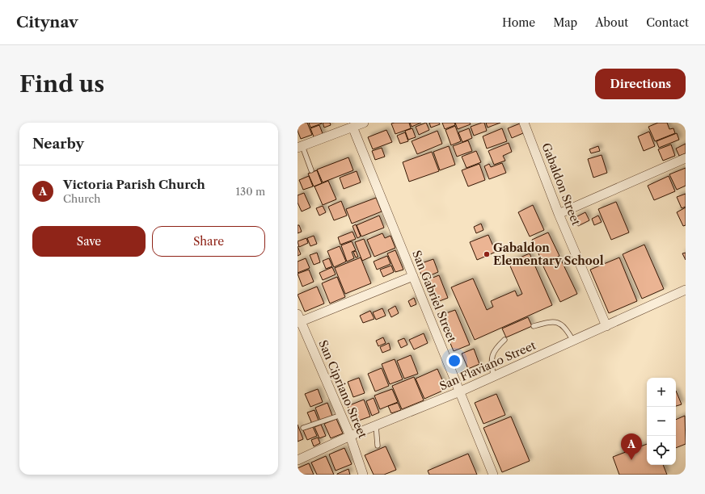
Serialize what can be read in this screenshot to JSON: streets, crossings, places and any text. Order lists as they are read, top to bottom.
{
  "streets": {
    "street": [
      "Gabaldon Street",
      "San Gabriel Street",
      "San Flaviano Street",
      "San Cipriano Street"
    ]
  },
  "crossings": [
    ["Gabaldon Street", "San Flaviano Street"],
    ["San Gabriel Street", "San Flaviano Street"],
    ["San Flaviano Street", "San Cipriano Street"]
  ],
  "places": ["Gabaldon Elementary School"],
  "page": {
    "header": "Citynav",
    "nav": [
      "Home",
      "Map",
      "About",
      "Contact"
    ],
    "buttons": [
      "Directions",
      ["Save", "Share"]
    ],
    "title": "Find us",
    "heading": "Nearby",
    "list": [
      {
        "mark": "A",
        "name": "Victoria Parish Church",
        "note": "Church",
        "value": "130 m"
      }
    ],
    "map_buttons": ["+", "−"],
    "pins": "A"
  }
}
